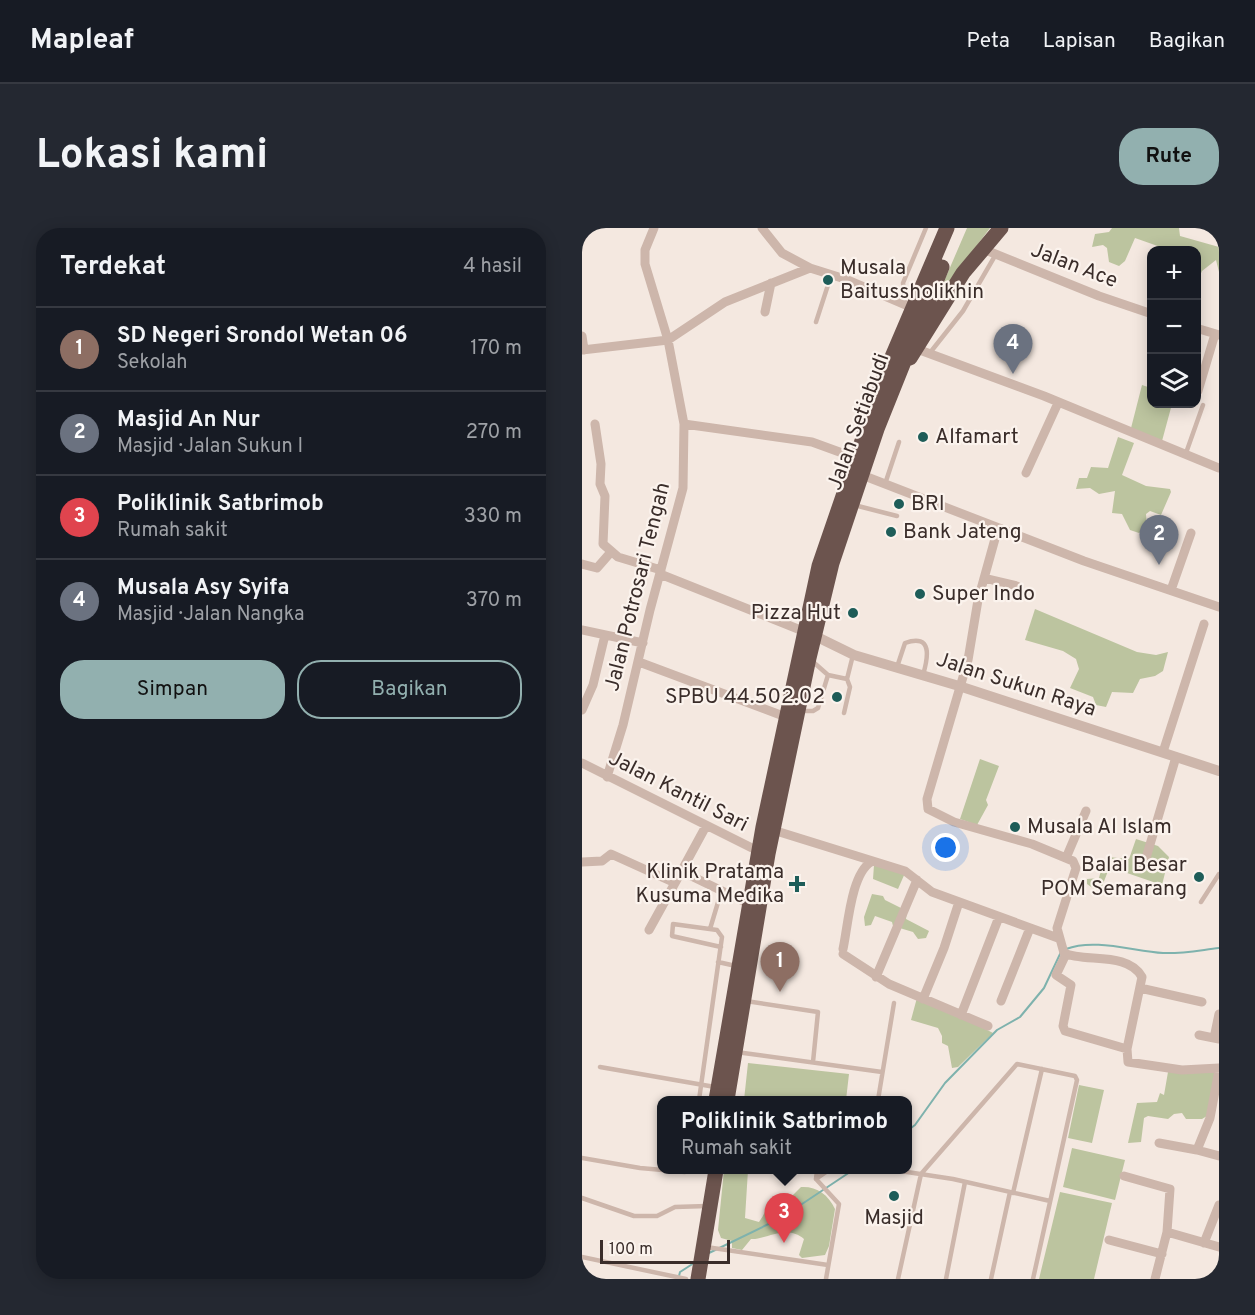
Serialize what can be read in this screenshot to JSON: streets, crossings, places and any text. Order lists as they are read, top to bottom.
{
  "streets": {
    "highway": ["Jalan Setiabudi"],
    "street": [
      "Jalan Ace",
      "Jalan Potrosari Tengah",
      "Jalan Sukun Raya",
      "Jalan Kantil Sari"
    ]
  },
  "crossings": [
    ["Jalan Setiabudi", "Jalan Sukun Raya"],
    ["Jalan Potrosari Tengah", "Jalan Kantil Sari"]
  ],
  "places": {
    "other": [
      "Musala Baitussholikhin",
      "Alfamart",
      "BRI",
      "Bank Jateng",
      "Super Indo",
      "Pizza Hut",
      "SPBU 44.502.02",
      "Musala Al Islam",
      "Balai Besar POM Semarang",
      "Masjid"
    ],
    "health": ["Klinik Pratama Kusuma Medika"]
  },
  "scale_bar": "100 m",
  "page": {
    "header": "Mapleaf",
    "nav": ["Peta", "Lapisan", "Bagikan"],
    "buttons": [
      "Rute",
      ["Simpan", "Bagikan"]
    ],
    "title": "Lokasi kami",
    "heading": ["Terdekat", "4 hasil"],
    "map_buttons": ["+", "−"],
    "list": [
      {
        "mark": "1",
        "name": "SD Negeri Srondol Wetan 06",
        "note": "Sekolah",
        "value": "170 m"
      },
      {
        "mark": "2",
        "name": "Masjid An Nur",
        "note": "Masjid · Jalan Sukun I",
        "value": "270 m"
      },
      {
        "mark": "3",
        "name": "Poliklinik Satbrimob",
        "note": "Rumah sakit",
        "value": "330 m"
      },
      {
        "mark": "4",
        "name": "Musala Asy Syifa",
        "note": "Masjid · Jalan Nangka",
        "value": "370 m"
      }
    ],
    "pins": [
      "4",
      "2",
      "1",
      "3"
    ],
    "popup": ["Poliklinik Satbrimob", "Rumah sakit"],
    "scale": "100 m"
  }
}
